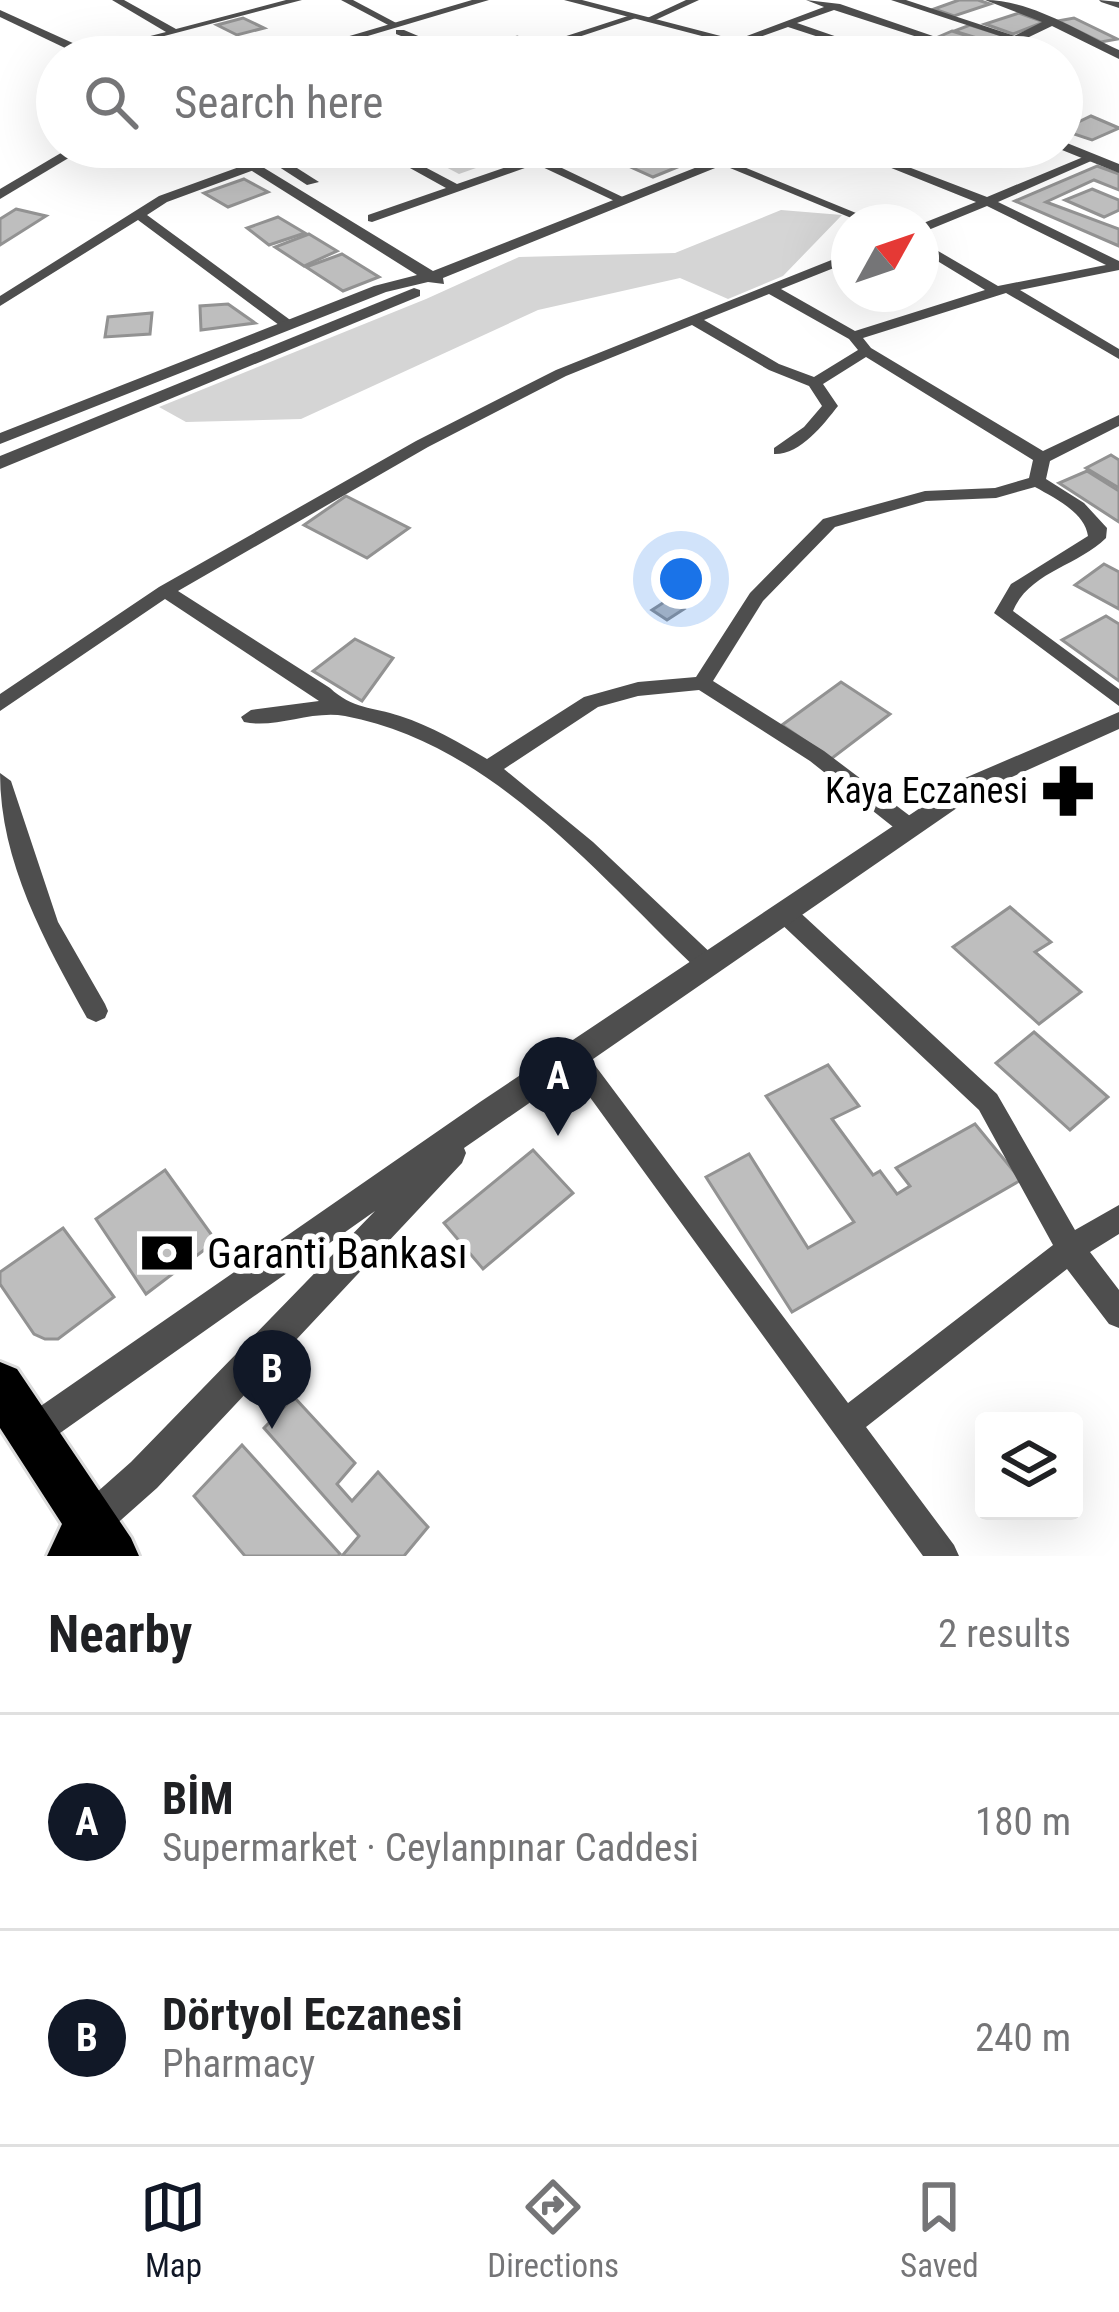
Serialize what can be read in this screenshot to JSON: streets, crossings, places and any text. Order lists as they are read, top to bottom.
{
  "places": {
    "pharmacy": ["Kaya Eczanesi"],
    "bank": ["Garanti Bankası"]
  },
  "north": "top right",
  "page": {
    "search": "Search here",
    "pins": ["A", "B"],
    "heading": ["Nearby", "2 results"],
    "list": [
      {
        "mark": "A",
        "name": "BİM",
        "note": "Supermarket · Ceylanpınar Caddesi",
        "value": "180 m"
      },
      {
        "mark": "B",
        "name": "Dörtyol Eczanesi",
        "note": "Pharmacy",
        "value": "240 m"
      }
    ],
    "nav": ["Map", "Directions", "Saved"]
  }
}
